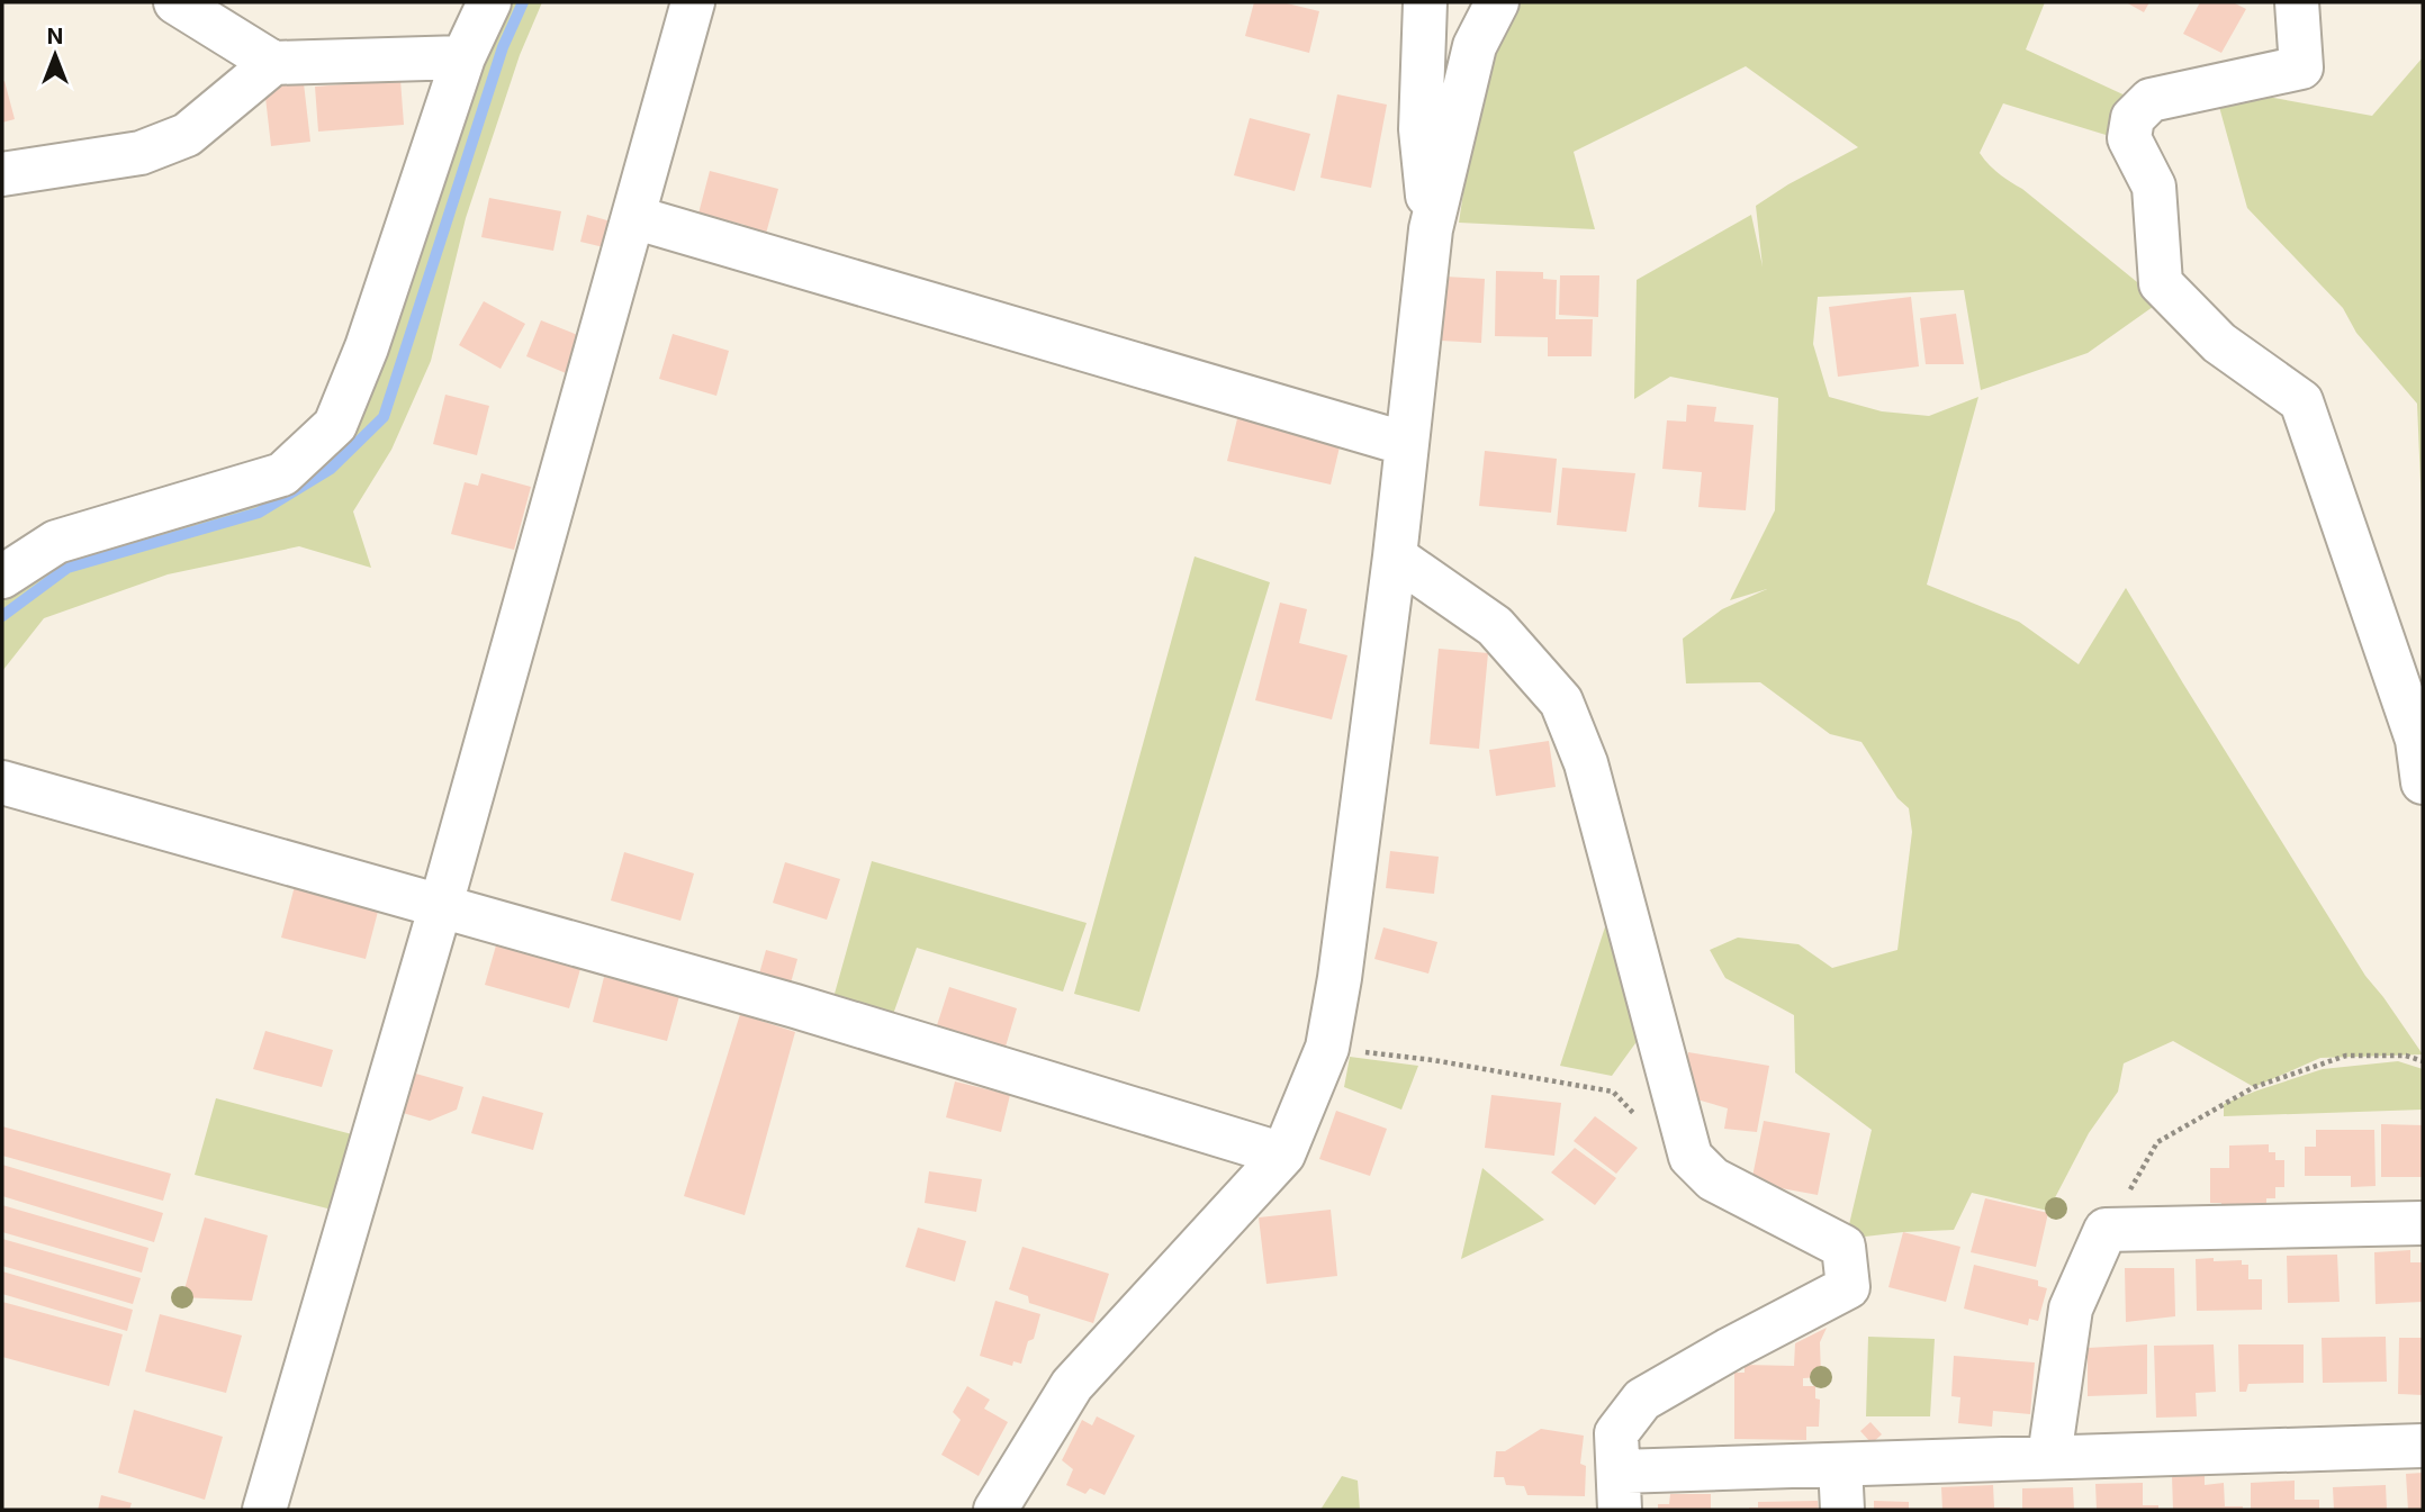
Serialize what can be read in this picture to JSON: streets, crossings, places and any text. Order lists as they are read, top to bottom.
{
  "north": "top"
}
